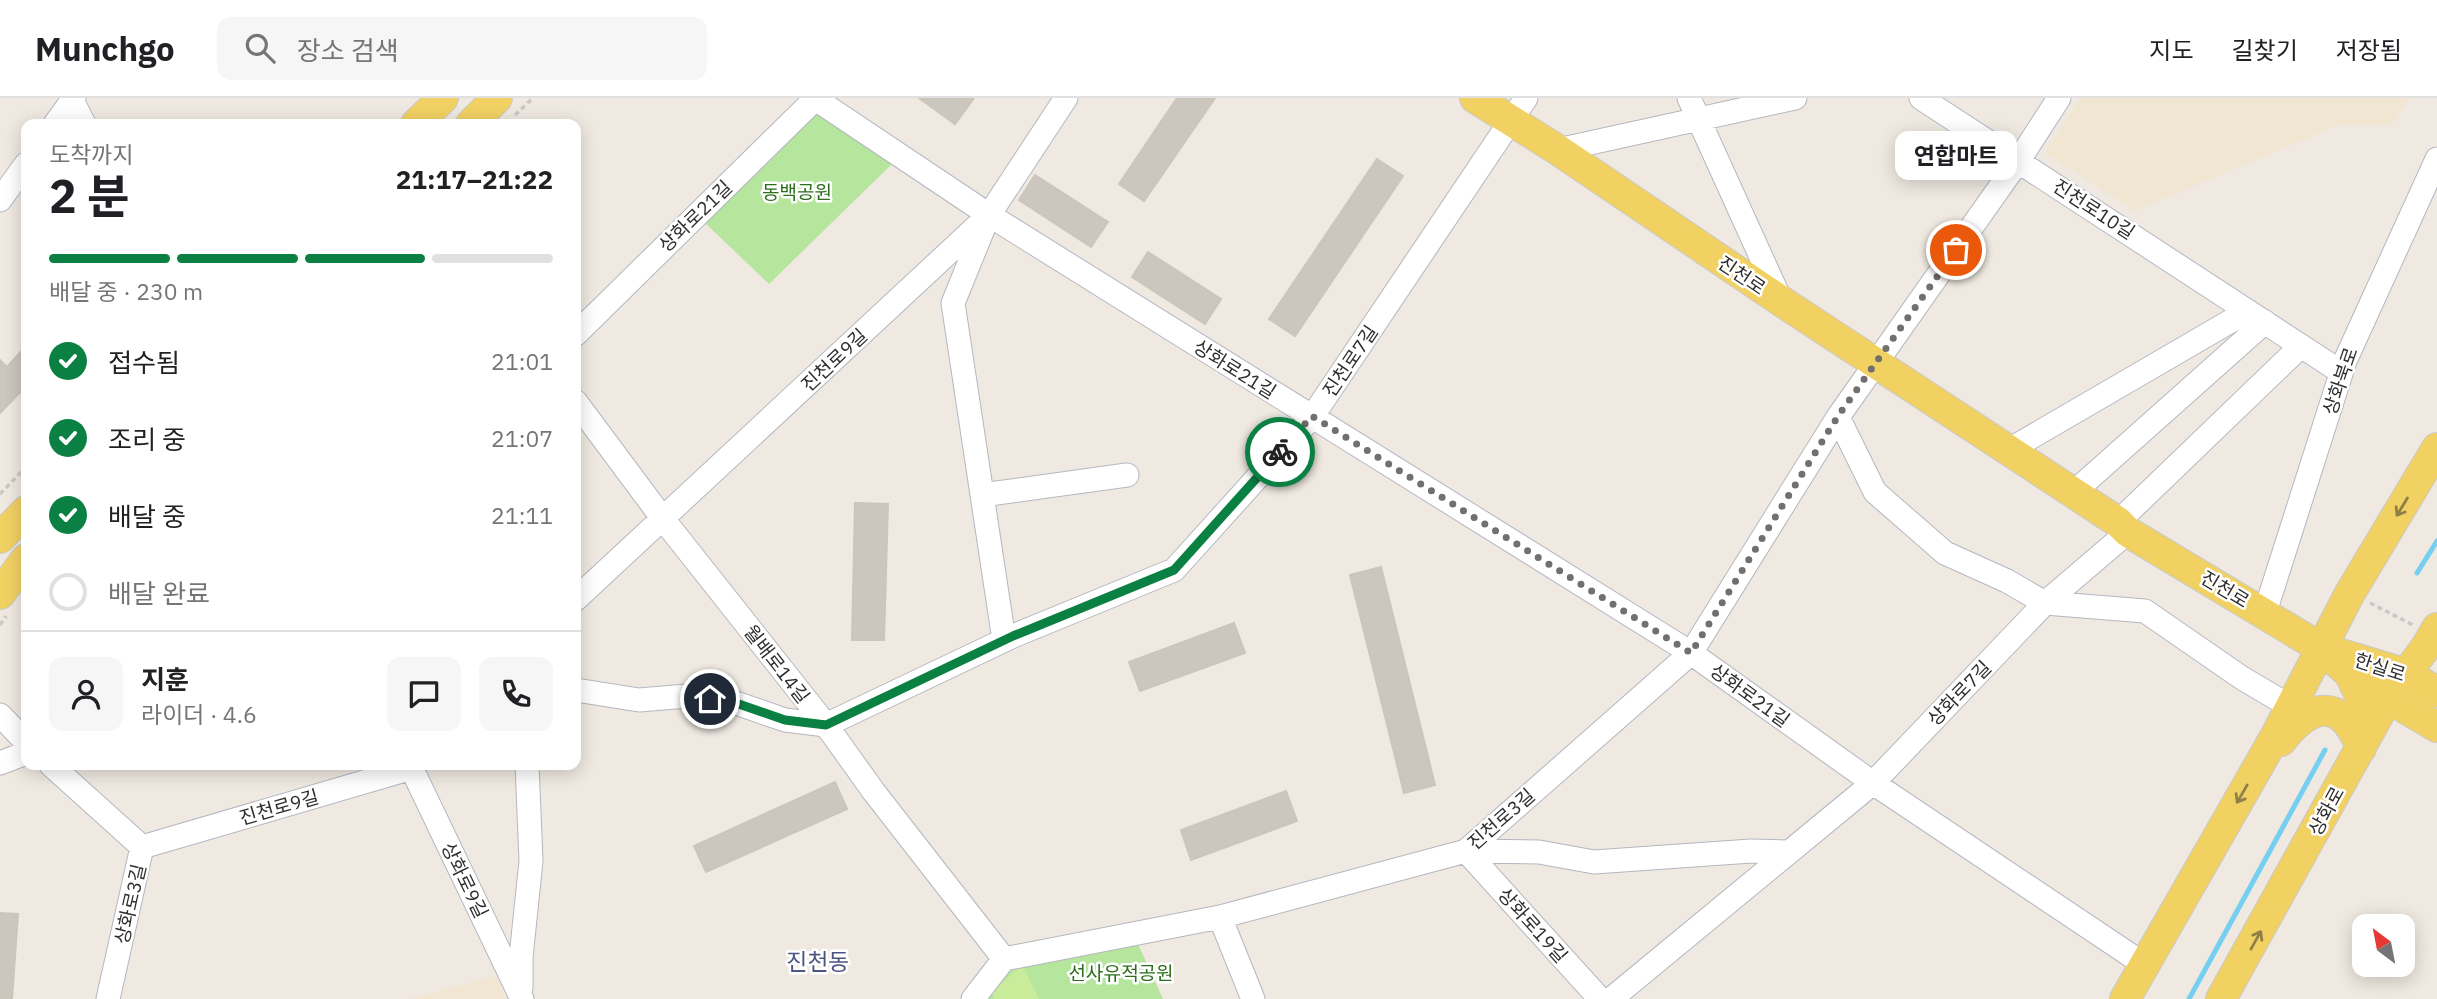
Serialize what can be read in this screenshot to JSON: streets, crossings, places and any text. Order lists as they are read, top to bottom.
{
  "streets": {
    "main road": ["진천로", "한실로", "상화로"],
    "street": [
      "진천로10길",
      "상화로21길",
      "진천로9길",
      "진천로7길",
      "상화북로",
      "월배로14길",
      "상화로7길",
      "진천로3길",
      "상화로9길",
      "상화로3길",
      "상화로19길"
    ]
  },
  "crossings": [
    ["진천로10길", "상화북로"],
    ["진천로10길", "진천로3길"],
    ["상화로21길", "진천로9길"],
    ["상화로21길", "진천로7길"],
    ["상화로21길", "상화로7길"],
    ["상화로21길", "진천로3길"],
    ["진천로", "진천로7길"],
    ["진천로", "상화북로"],
    ["진천로", "한실로"],
    ["진천로", "상화로7길"],
    ["진천로", "진천로3길"],
    ["진천로9길", "월배로14길"],
    ["진천로9길", "상화로3길"],
    ["진천로7길", "월배로14길"],
    ["월배로14길", "진천로3길"],
    ["한실로", "상화로"],
    ["진천로3길", "상화로19길"]
  ],
  "districts": ["진천동"],
  "parks": ["동백공원", "선사유적공원"],
  "places": ["연합마트"],
  "north": "top left",
  "page": {
    "header": "Munchgo",
    "search": "장소 검색",
    "nav": ["지도", "길찾기", "저장됨"],
    "heading": ["2 분", "도착까지", "21:17–21:22"],
    "panel": ["지훈", "라이더 · 4.6"],
    "bubble": "연합마트",
    "bar": "배달 중 · 230 m",
    "list": [
      ["접수됨", "21:01"],
      ["조리 중", "21:07"],
      ["배달 중", "21:11"],
      "배달 완료"
    ]
  }
}
